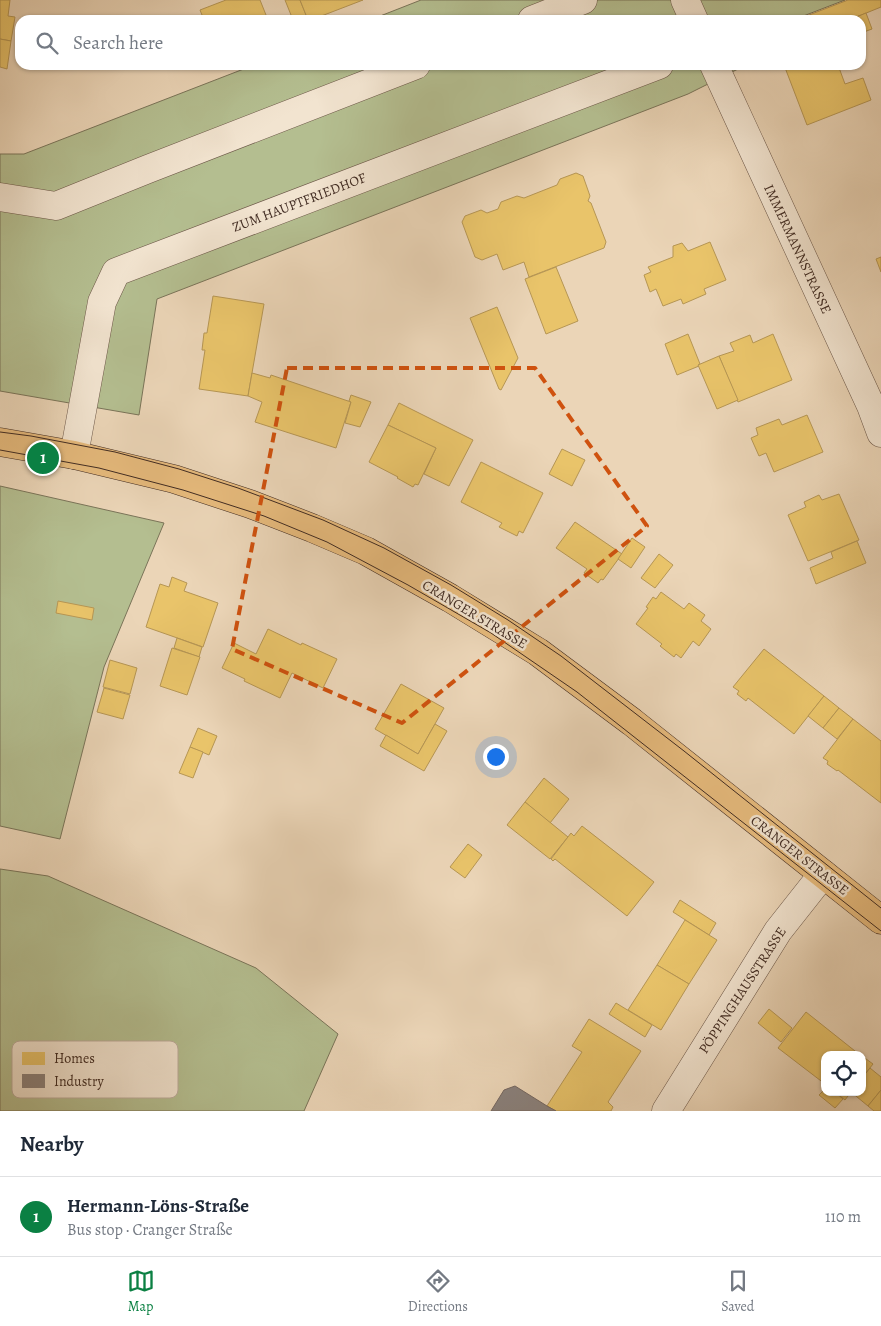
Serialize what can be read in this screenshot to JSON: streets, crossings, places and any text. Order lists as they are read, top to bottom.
{
  "streets": {
    "main road": ["CRANGER STRASSE"],
    "street": ["ZUM HAUPTFRIEDHOF", "IMMERMANNSTRASSE", "PÖPPINGHAUSSTRASSE"]
  },
  "crossings": [
    ["ZUM HAUPTFRIEDHOF", "CRANGER STRASSE"],
    ["CRANGER STRASSE", "PÖPPINGHAUSSTRASSE"]
  ],
  "legend": ["Homes", "Industry"],
  "page": {
    "search": "Search here",
    "pins": "1",
    "heading": "Nearby",
    "list": [
      {
        "mark": "1",
        "name": "Hermann-Löns-Straße",
        "note": "Bus stop · Cranger Straße",
        "value": "110 m"
      }
    ],
    "nav": ["Map", "Directions", "Saved"]
  }
}
